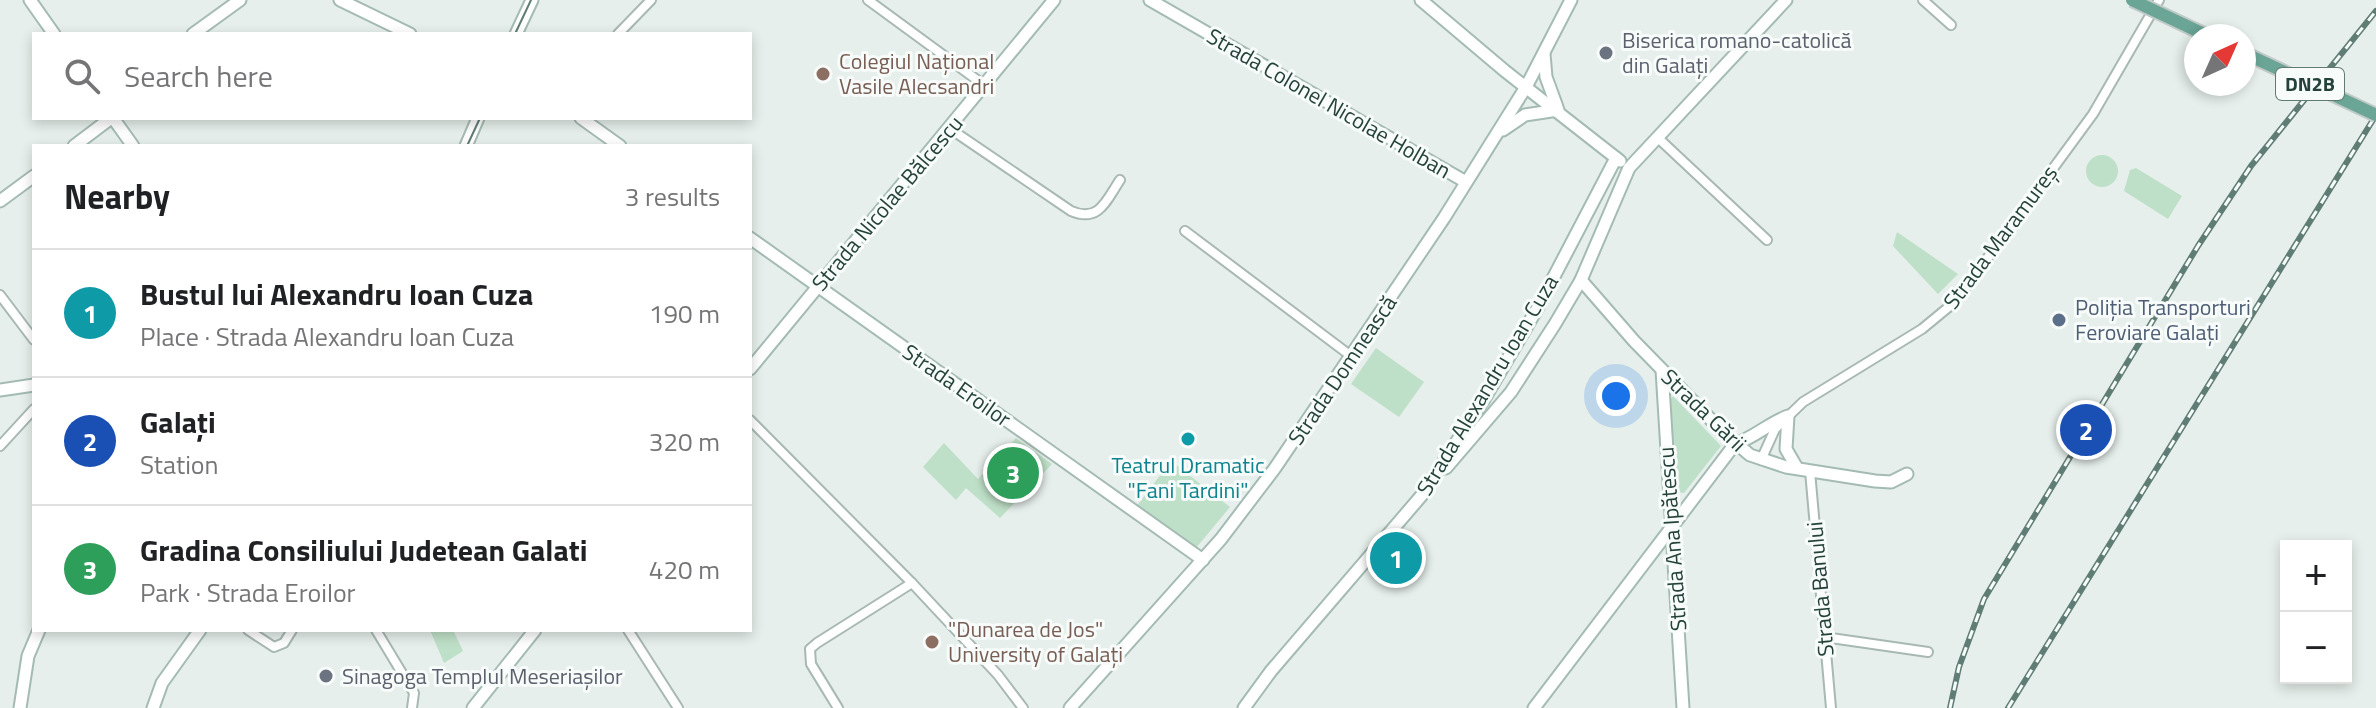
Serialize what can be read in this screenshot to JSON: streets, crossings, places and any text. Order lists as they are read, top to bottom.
{
  "streets": {
    "main road": [
      "DN2B",
      "Strada Colonel Nicolae Holban",
      "Strada Nicolae Bălcescu",
      "Strada Domnească",
      "Strada Eroilor",
      "Strada Alexandru Ioan Cuza",
      "Strada Gării",
      "Strada Ana Ipătescu"
    ],
    "street": ["Strada Maramureș", "Strada Banului"]
  },
  "crossings": [
    ["Strada Colonel Nicolae Holban", "Strada Domnească"],
    ["Strada Nicolae Bălcescu", "Strada Eroilor"],
    ["Strada Maramureș", "Strada Gării"],
    ["Strada Domnească", "Strada Eroilor"],
    ["Strada Gării", "Strada Ana Ipătescu"],
    ["Strada Gării", "Strada Banului"]
  ],
  "places": [
    "Biserica romano-catolică din Galați",
    "Colegiul Național Vasile Alecsandri",
    "Poliția Transporturi Feroviare Galați",
    "Teatrul Dramatic \"Fani Tardini\"",
    "\"Dunarea de Jos\" University of Galați",
    "Sinagoga Templul Meseriașilor"
  ],
  "north": "top right",
  "page": {
    "search": "Search here",
    "heading": ["Nearby", "3 results"],
    "list": [
      {
        "mark": "1",
        "name": "Bustul lui Alexandru Ioan Cuza",
        "note": "Place · Strada Alexandru Ioan Cuza",
        "value": "190 m"
      },
      {
        "mark": "2",
        "name": "Galați",
        "note": "Station",
        "value": "320 m"
      },
      {
        "mark": "3",
        "name": "Gradina Consiliului Judetean Galati",
        "note": "Park · Strada Eroilor",
        "value": "420 m"
      }
    ],
    "pins": ["2", "3", "1"],
    "map_buttons": ["+", "−"]
  }
}
